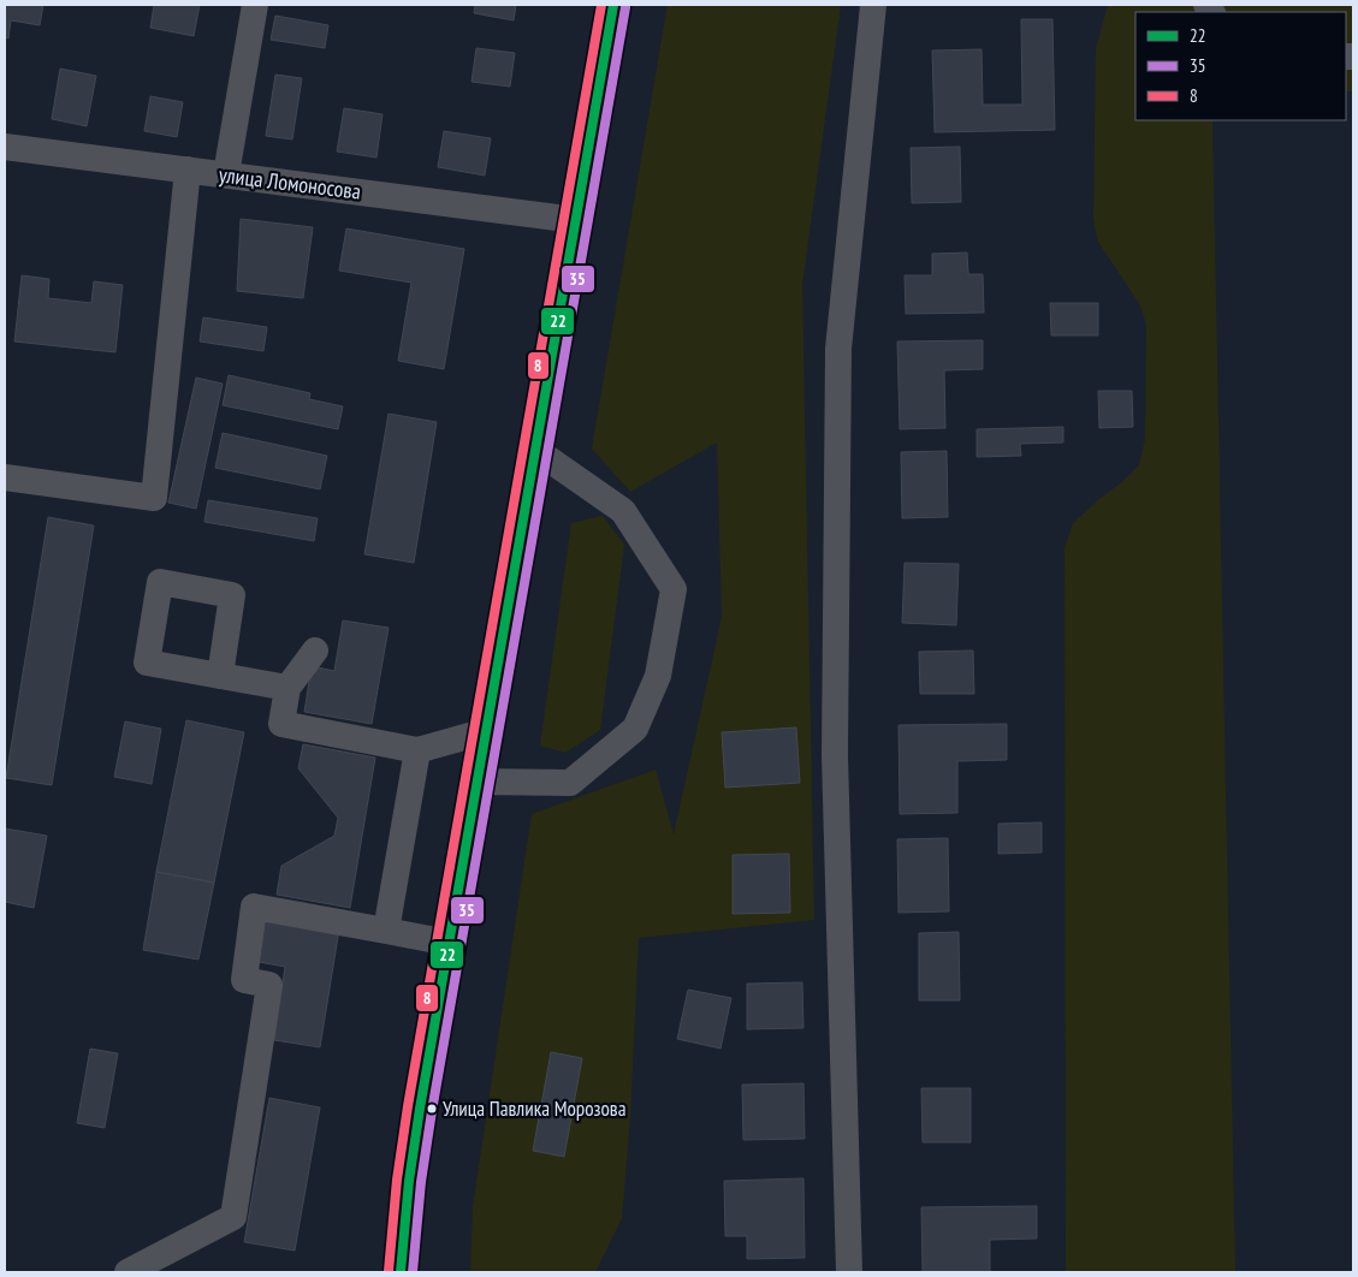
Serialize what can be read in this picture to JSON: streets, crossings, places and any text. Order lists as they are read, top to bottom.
{
  "streets": {
    "street": ["улица Ломоносова"]
  },
  "places": ["Улица Павлика Морозова"],
  "lines": ["transit line 22", "transit line 8", "transit line 35"],
  "legend": ["22", "35", "8"]
}
